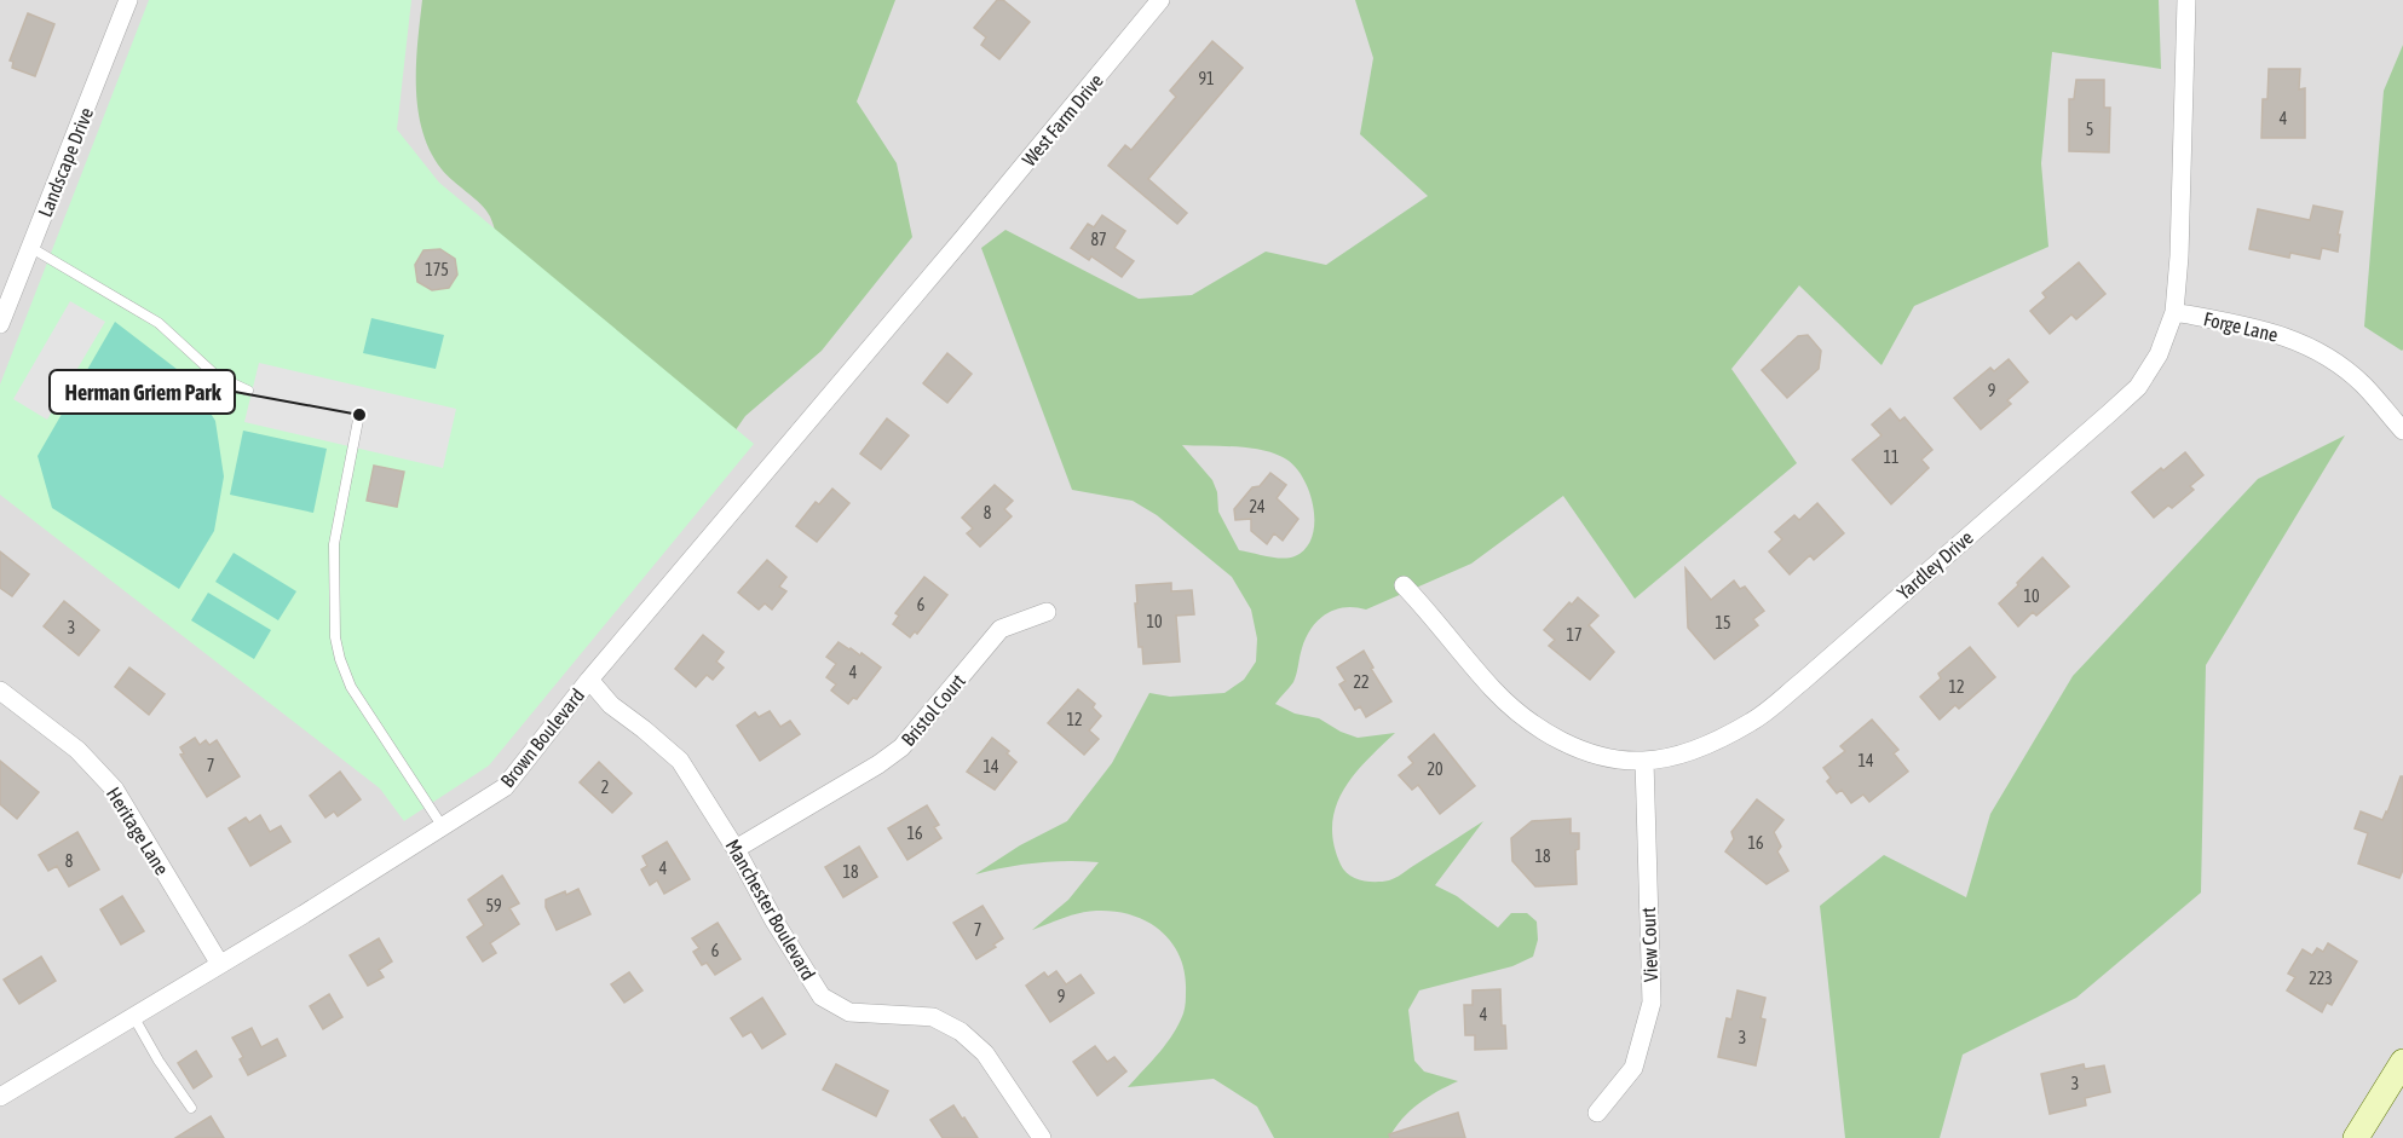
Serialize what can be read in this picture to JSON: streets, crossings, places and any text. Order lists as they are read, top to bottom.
{
  "streets": {
    "street": [
      "West Farm Drive",
      "Landscape Drive",
      "Forge Lane",
      "Yardley Drive",
      "Bristol Court",
      "Brown Boulevard",
      "Heritage Lane",
      "Manchester Boulevard",
      "View Court"
    ]
  },
  "crossings": [
    ["West Farm Drive", "Brown Boulevard"],
    ["Forge Lane", "Yardley Drive"],
    ["Yardley Drive", "View Court"],
    ["Bristol Court", "Manchester Boulevard"],
    ["Brown Boulevard", "Heritage Lane"],
    ["Brown Boulevard", "Manchester Boulevard"]
  ],
  "places": ["Herman Griem Park"],
  "house_numbers": [
    "91",
    "4",
    "5",
    "87",
    "175",
    "9",
    "11",
    "24",
    "8",
    "10",
    "6",
    "10",
    "15",
    "3",
    "17",
    "4",
    "22",
    "12",
    "12",
    "14",
    "7",
    "14",
    "20",
    "2",
    "16",
    "16",
    "18",
    "8",
    "4",
    "18",
    "59",
    "7",
    "6",
    "223",
    "9",
    "4",
    "3",
    "3"
  ]
}
